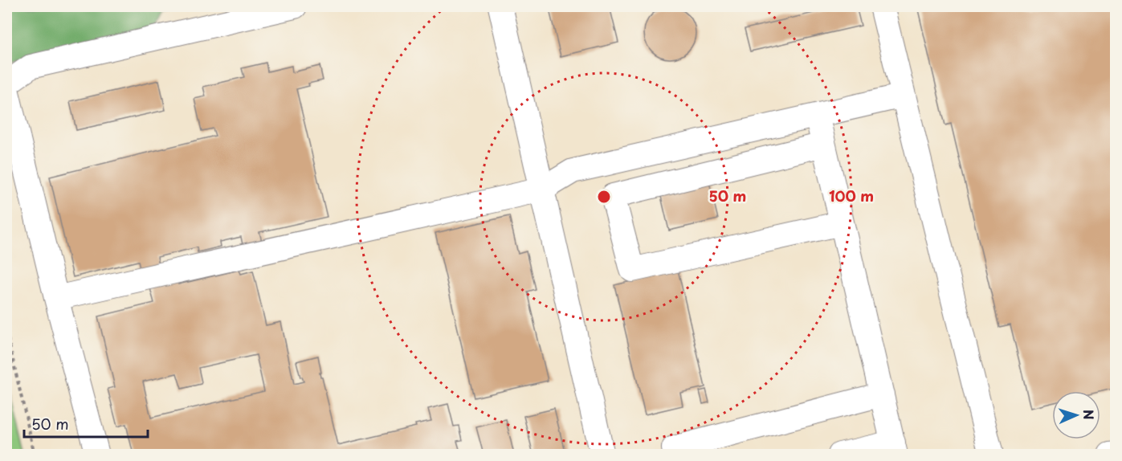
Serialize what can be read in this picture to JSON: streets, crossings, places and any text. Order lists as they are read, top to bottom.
{
  "scale_bar": "50 m",
  "north": "right",
  "rings": ["50 m", "100 m"]
}
